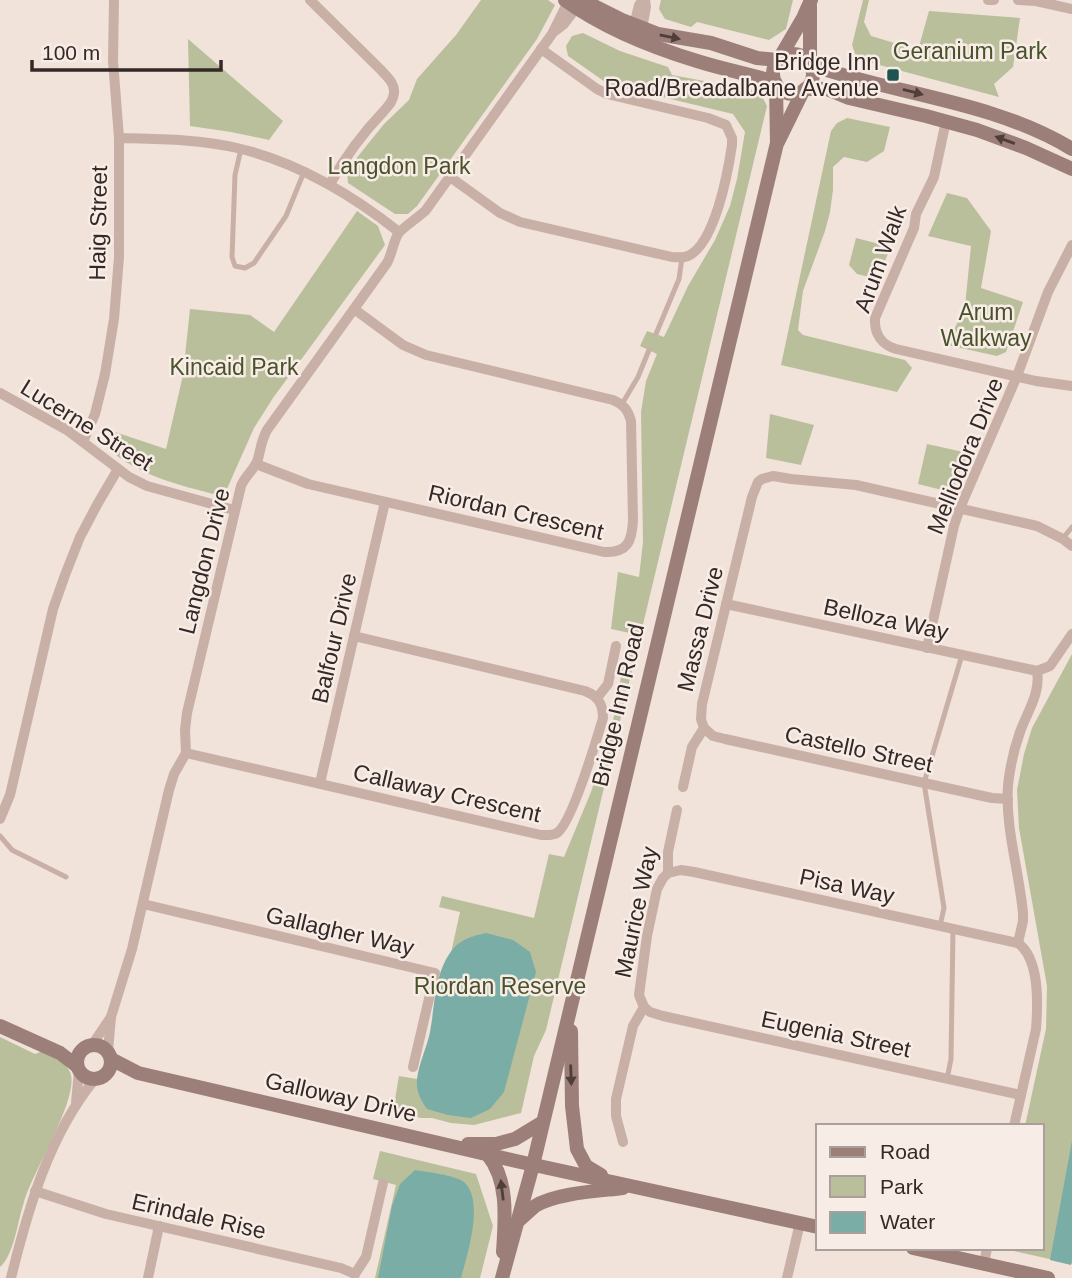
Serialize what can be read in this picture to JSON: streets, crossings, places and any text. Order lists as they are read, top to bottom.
{
  "streets": {
    "street": [
      "Haig Street",
      "Arum Walk",
      "Lucerne Street",
      "Melliodora Drive",
      "Riordan Crescent",
      "Langdon Drive",
      "Belloza Way",
      "Massa Drive",
      "Balfour Drive",
      "Bridge Inn Road",
      "Castello Street",
      "Callaway Crescent",
      "Pisa Way",
      "Maurice Way",
      "Gallagher Way",
      "Eugenia Street",
      "Galloway Drive",
      "Erindale Rise"
    ]
  },
  "crossings": [
    ["Haig Street", "Lucerne Street"],
    ["Arum Walk", "Melliodora Drive"],
    ["Lucerne Street", "Langdon Drive"],
    ["Melliodora Drive", "Belloza Way"],
    ["Melliodora Drive", "Massa Drive"],
    ["Riordan Crescent", "Langdon Drive"],
    ["Riordan Crescent", "Balfour Drive"],
    ["Langdon Drive", "Callaway Crescent"],
    ["Langdon Drive", "Gallagher Way"],
    ["Langdon Drive", "Galloway Drive"],
    ["Belloza Way", "Massa Drive"],
    ["Massa Drive", "Castello Street"],
    ["Balfour Drive", "Callaway Crescent"],
    ["Bridge Inn Road", "Galloway Drive"],
    ["Pisa Way", "Maurice Way"],
    ["Maurice Way", "Eugenia Street"]
  ],
  "parks": [
    "Geranium Park",
    "Langdon Park",
    "Arum Walkway",
    "Kincaid Park",
    "Riordan Reserve"
  ],
  "places": {
    "transit": ["Bridge Inn Road/Breadalbane Avenue"]
  },
  "legend": ["Road", "Park", "Water"],
  "scale_bar": "100 m"
}
